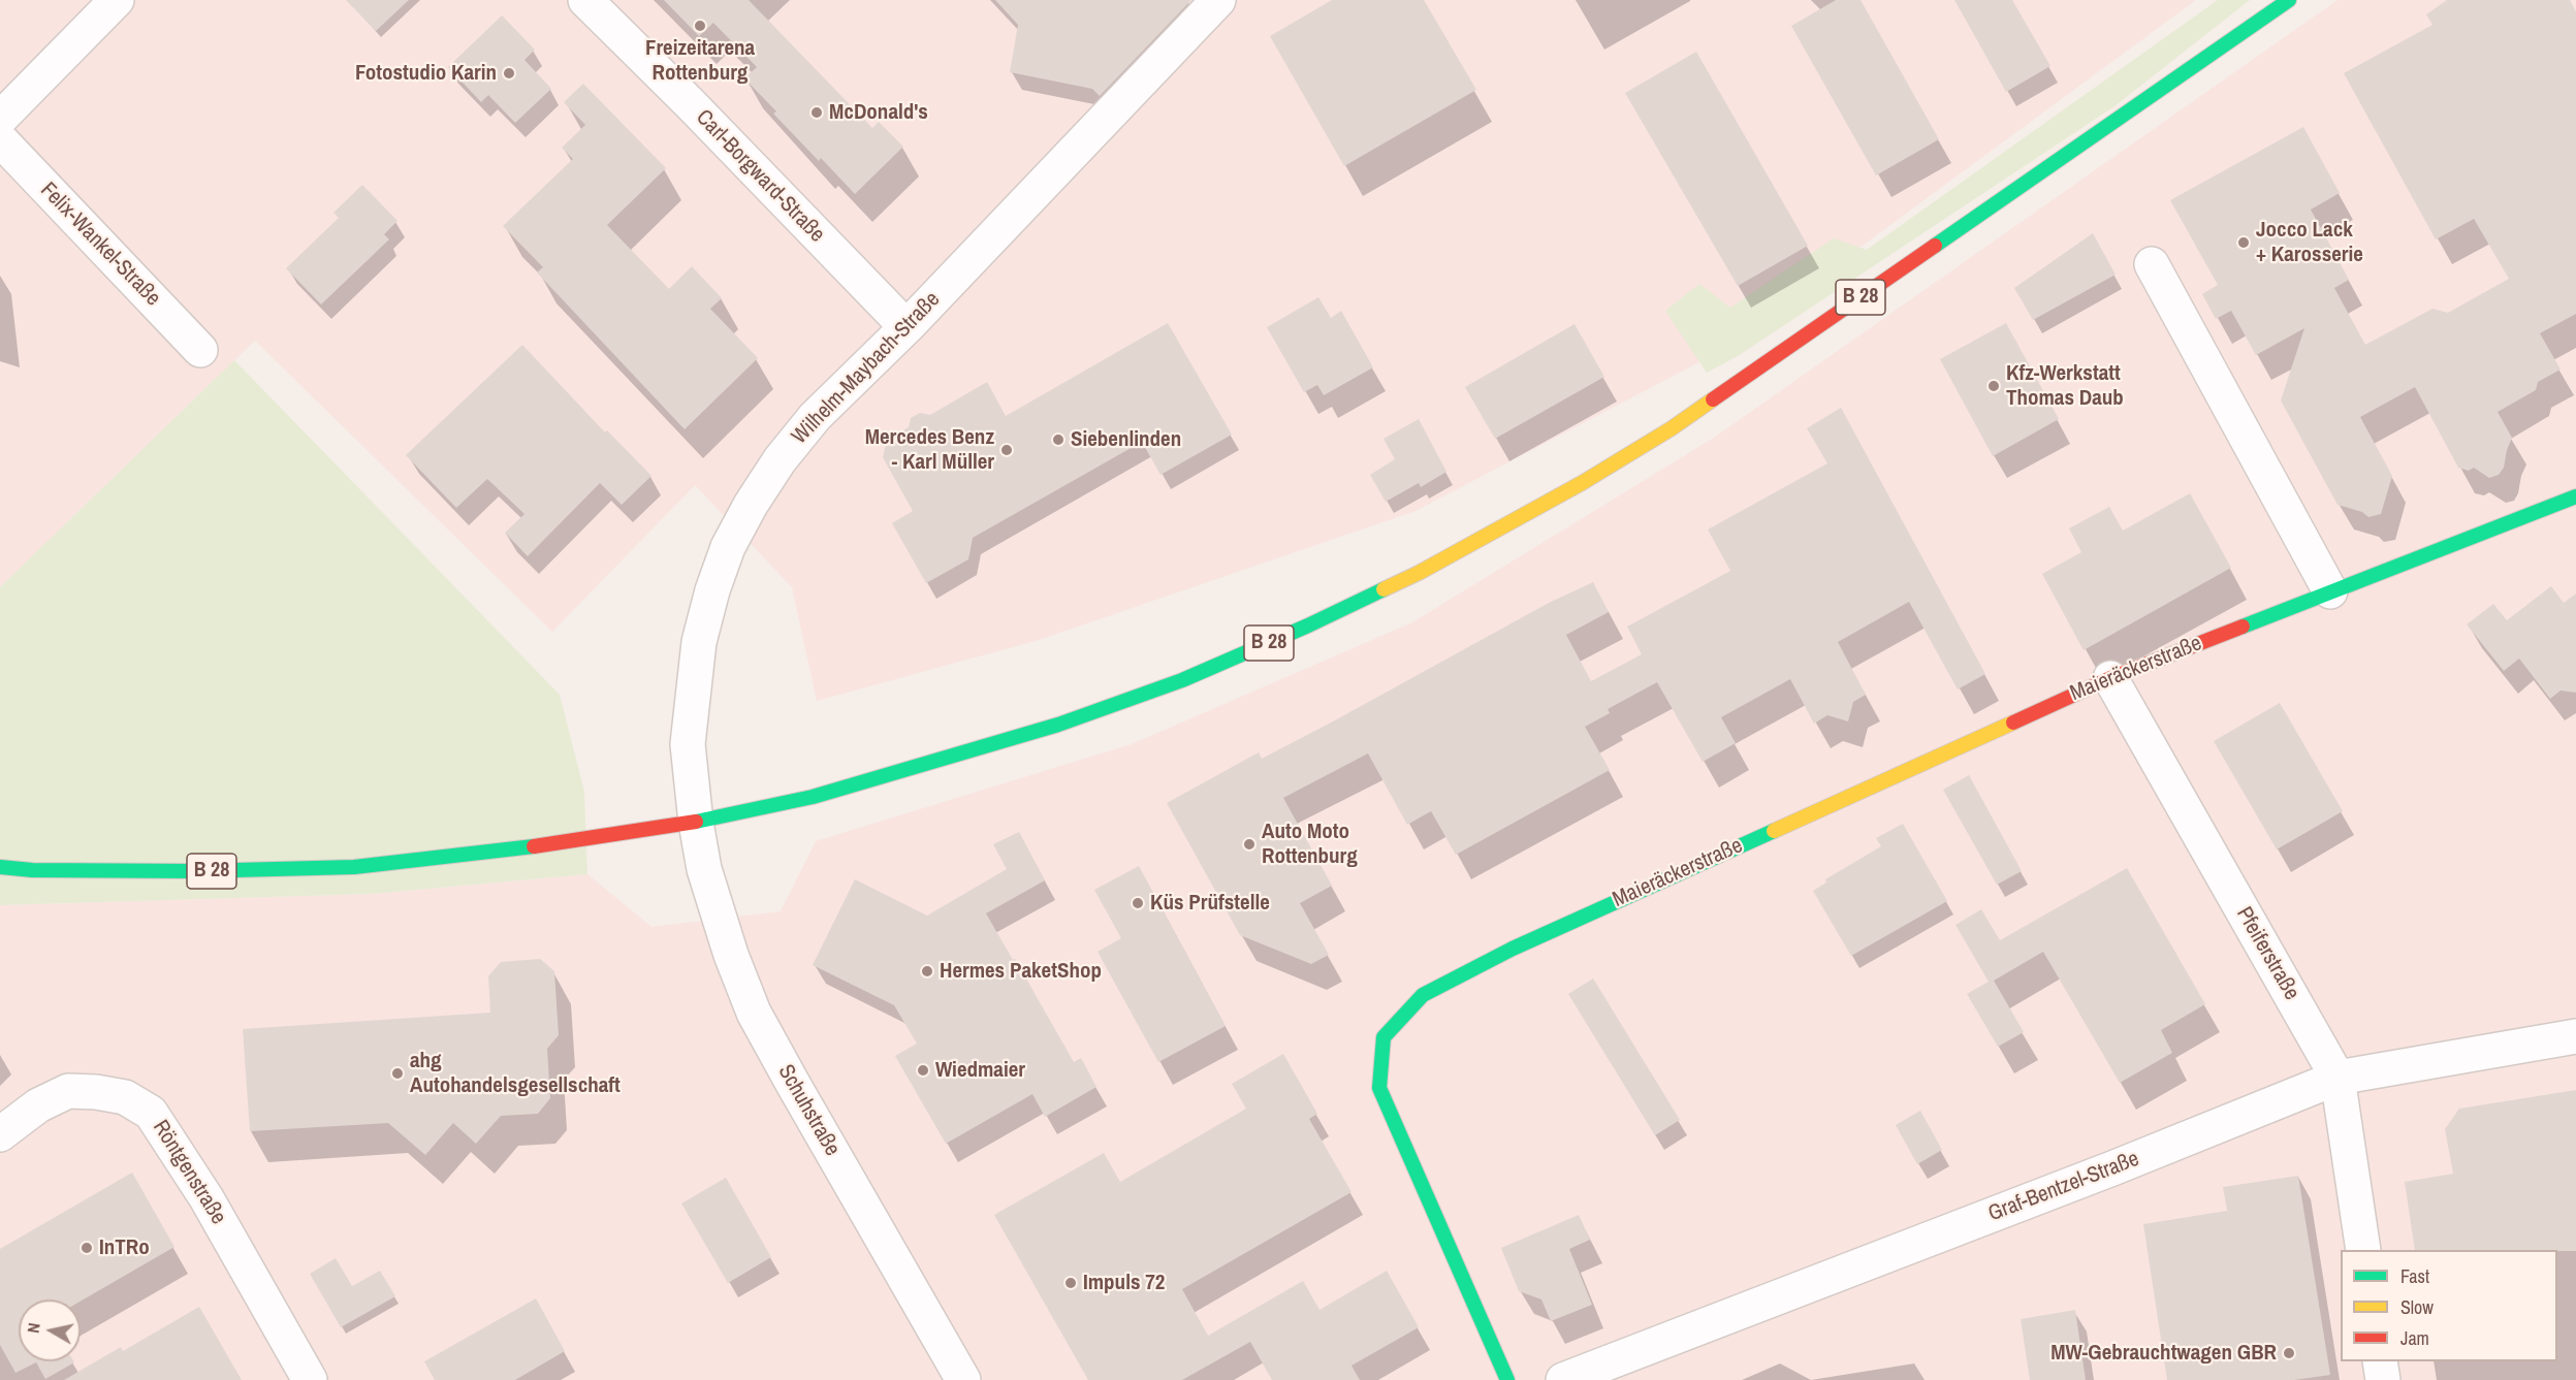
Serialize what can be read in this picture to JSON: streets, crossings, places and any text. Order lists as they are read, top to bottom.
{
  "streets": {
    "main road": ["B 28", "Maieräckerstraße"],
    "street": [
      "Carl-Borgward-Straße",
      "Felix-Wankel-Straße",
      "Wilhelm-Maybach-Straße",
      "Pfeiferstraße",
      "Schuhstraße",
      "Röntgenstraße",
      "Graf-Bentzel-Straße"
    ]
  },
  "crossings": [
    ["Carl-Borgward-Straße", "Wilhelm-Maybach-Straße"],
    ["B 28", "Wilhelm-Maybach-Straße"],
    ["B 28", "Schuhstraße"],
    ["Wilhelm-Maybach-Straße", "Schuhstraße"],
    ["Maieräckerstraße", "Pfeiferstraße"],
    ["Pfeiferstraße", "Graf-Bentzel-Straße"]
  ],
  "places": [
    "Freizeitarena Rottenburg",
    "Fotostudio Karin",
    "McDonald's",
    "Jocco Lack + Karosserie",
    "Kfz-Werkstatt Thomas Daub",
    "Siebenlinden",
    "Mercedes Benz - Karl Müller",
    "Auto Moto Rottenburg",
    "Küs Prüfstelle",
    "Hermes PaketShop",
    "Wiedmaier",
    "ahg Autohandelsgesellschaft",
    "InTRo",
    "Impuls 72",
    "MW-Gebrauchtwagen GBR"
  ],
  "legend": ["Fast", "Slow", "Jam"],
  "north": "left"
}
